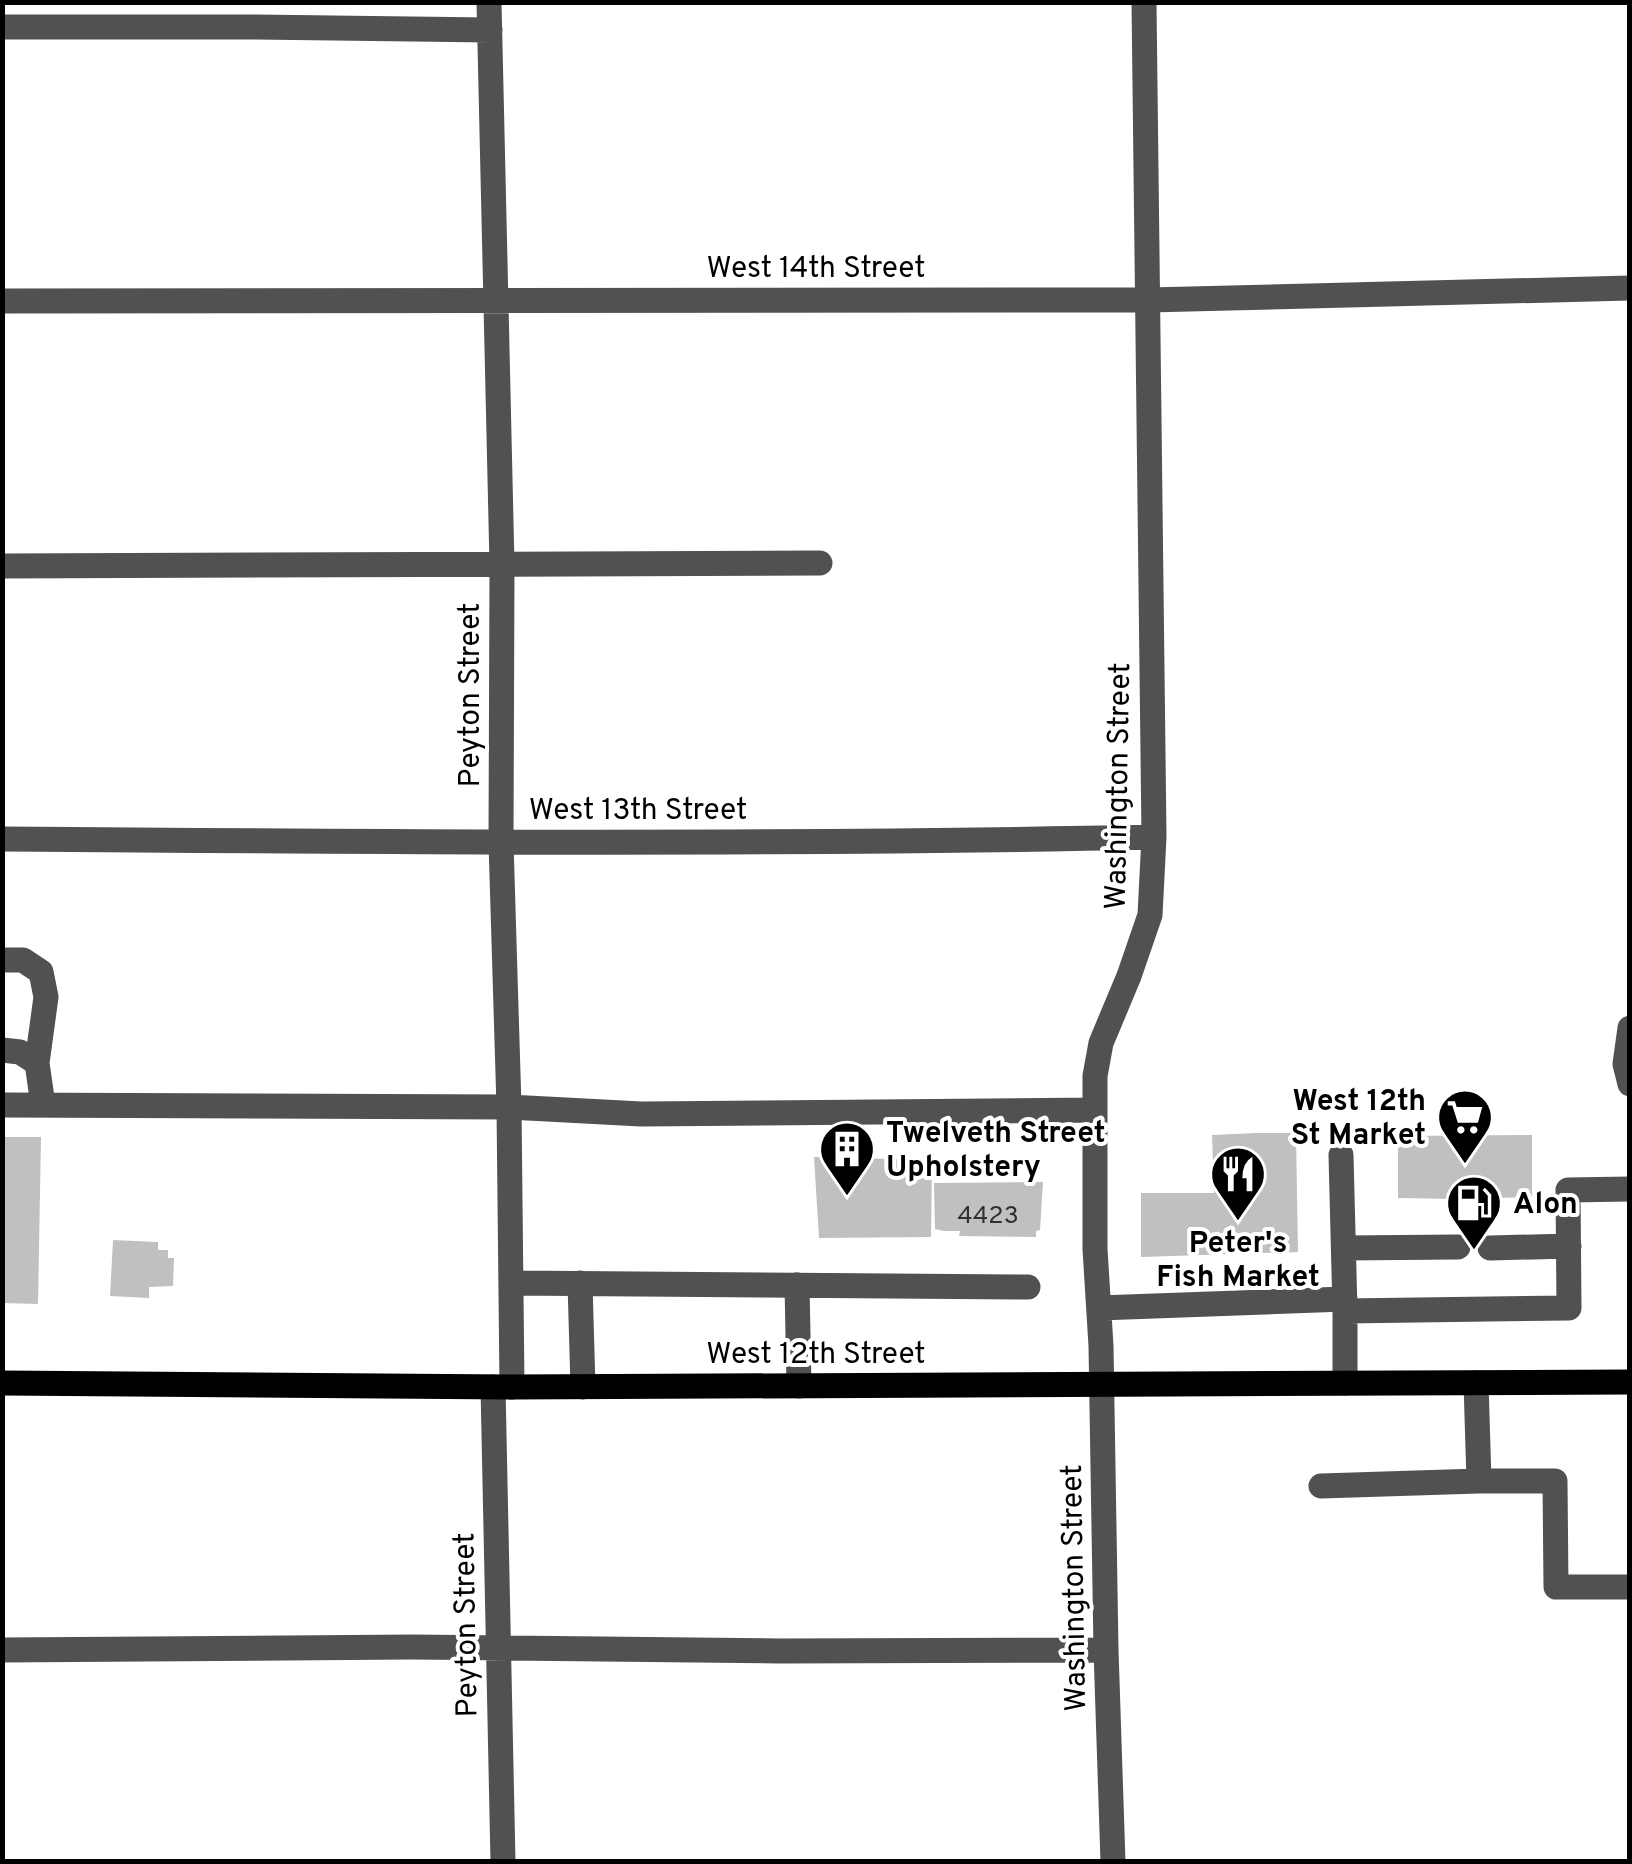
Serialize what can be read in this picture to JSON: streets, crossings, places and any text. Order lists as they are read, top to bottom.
{
  "streets": {
    "main road": ["West 12th Street"],
    "street": [
      "West 14th Street",
      "Peyton Street",
      "Washington Street",
      "West 13th Street"
    ]
  },
  "crossings": [
    ["West 14th Street", "Peyton Street"],
    ["West 14th Street", "Washington Street"],
    ["Peyton Street", "West 13th Street"],
    ["Peyton Street", "West 12th Street"],
    ["Washington Street", "West 13th Street"],
    ["Washington Street", "West 12th Street"]
  ],
  "places": {
    "supermarket": ["West 12th St Market"],
    "building": ["Twelveth Street Upholstery"],
    "restaurant": ["Peter's Fish Market"],
    "fuel station": ["Alon"]
  },
  "house_numbers": ["4423"]
}
